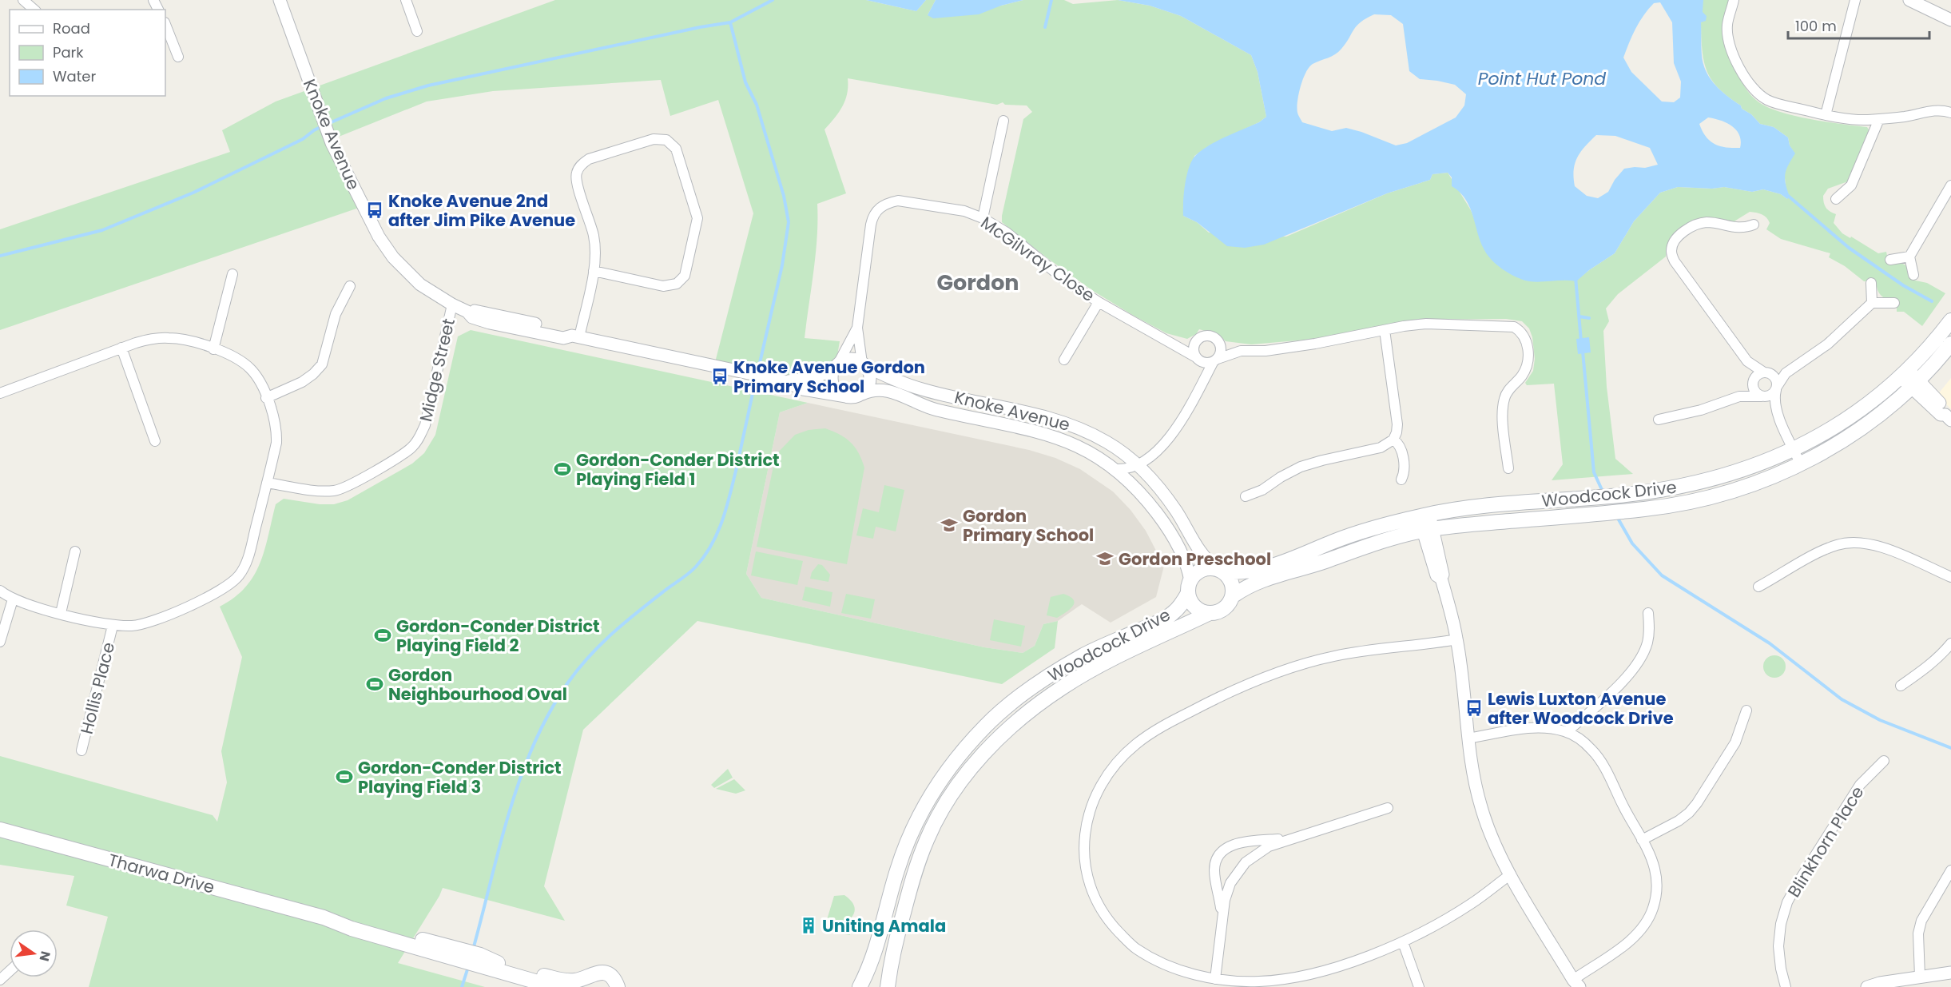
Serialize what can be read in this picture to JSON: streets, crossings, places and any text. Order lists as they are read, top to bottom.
{
  "streets": {
    "main road": ["Woodcock Drive", "Tharwa Drive"],
    "street": [
      "Knoke Avenue",
      "McGilvray Close",
      "Midge Street",
      "Hollis Place",
      "Blinkhorn Place"
    ]
  },
  "crossings": [
    ["Knoke Avenue", "McGilvray Close"],
    ["Knoke Avenue", "Midge Street"],
    ["Knoke Avenue", "Woodcock Drive"]
  ],
  "districts": ["Gordon"],
  "water": ["Point Hut Pond"],
  "places": {
    "bus stop": ["Knoke Avenue 2nd after Jim Pike Avenue", "Knoke Avenue Gordon Primary School", "Lewis Luxton Avenue after Woodcock Drive"],
    "sports": [
      "Gordon-Conder District Playing Field 1",
      "Gordon-Conder District Playing Field 2",
      "Gordon Neighbourhood Oval",
      "Gordon-Conder District Playing Field 3"
    ],
    "school or university": ["Gordon Primary School", "Gordon Preschool"],
    "building": ["Uniting Amala"]
  },
  "legend": ["Road", "Park", "Water"],
  "scale_bar": "100 m",
  "north": "right"
}
